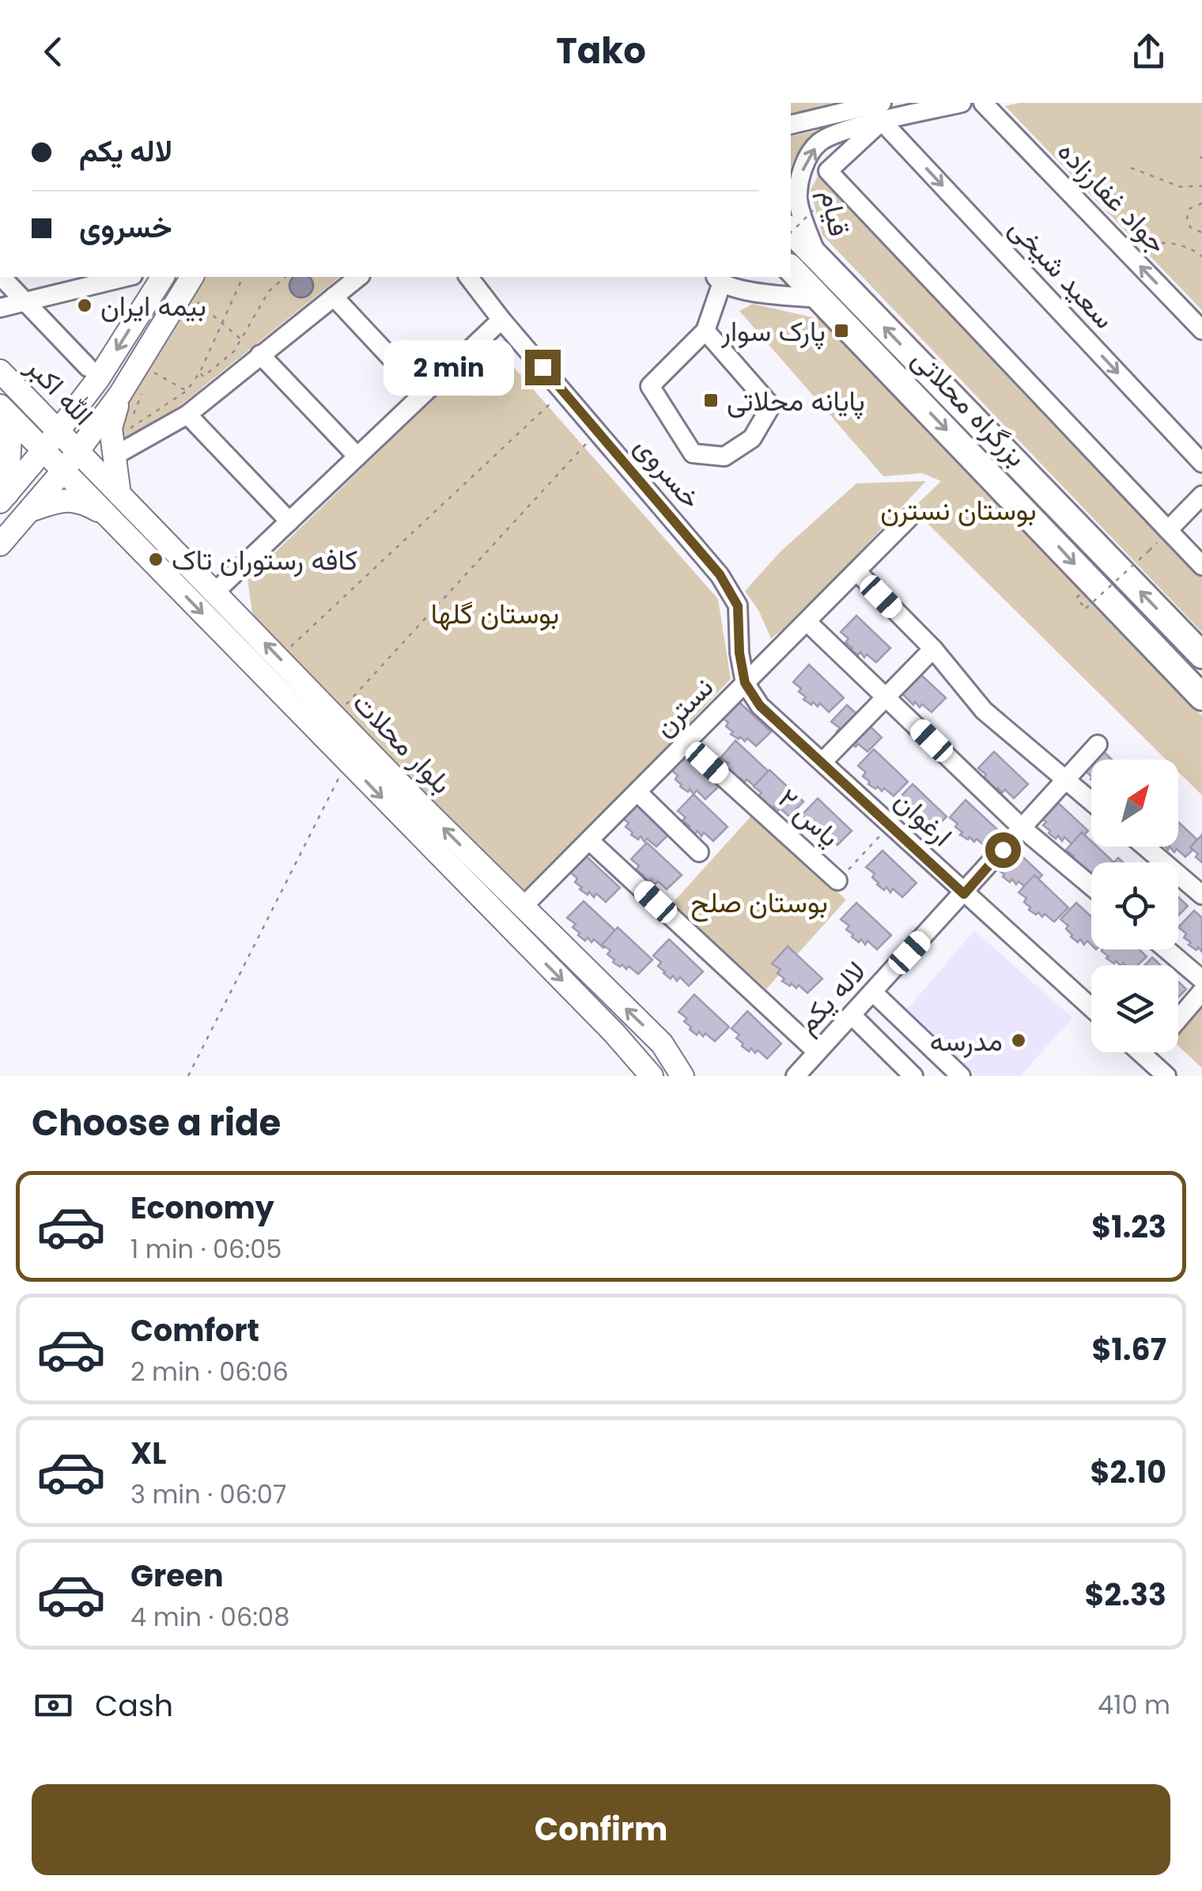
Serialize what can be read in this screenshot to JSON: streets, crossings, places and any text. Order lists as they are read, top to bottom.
{
  "streets": {
    "highway": ["بزرگراه محلاتی"],
    "main road": ["الله اکبر", "بلوار محلات"],
    "street": [
      "جواد غفارزاده",
      "قیام",
      "سعید شیخی",
      "خسروی",
      "نسترن",
      "یاس ۲",
      "ارغوان",
      "لاله یکم"
    ]
  },
  "crossings": [
    ["قیام", "سعید شیخی"],
    ["قیام", "بزرگراه محلاتی"],
    ["الله اکبر", "بلوار محلات"],
    ["خسروی", "نسترن"],
    ["خسروی", "ارغوان"],
    ["نسترن", "یاس ۲"],
    ["نسترن", "ارغوان"],
    ["یاس ۲", "ارغوان"],
    ["ارغوان", "لاله یکم"]
  ],
  "one_way": ["جواد غفارزاده", "قیام", "سعید شیخی"],
  "parks": ["بوستان نسترن", "بوستان گلها", "بوستان صلح"],
  "places": {
    "other": ["بیمه ایران", "کافه رستوران تاک", "مدرسه"],
    "transit": ["پارک سوار", "پایانه محلاتی"]
  },
  "north": "top right",
  "page": {
    "header": "Tako",
    "banner": ["لاله یکم", "خسروی"],
    "bubble": "2 min",
    "heading": "Choose a ride",
    "list": [
      {
        "name": "Economy",
        "note": "1 min · 06:05",
        "value": "$1.23"
      },
      {
        "name": "Comfort",
        "note": "2 min · 06:06",
        "value": "$1.67"
      },
      {
        "name": "XL",
        "note": "3 min · 06:07",
        "value": "$2.10"
      },
      {
        "name": "Green",
        "note": "4 min · 06:08",
        "value": "$2.33"
      }
    ],
    "pay": ["Cash", "410 m"],
    "buttons": "Confirm"
  }
}
